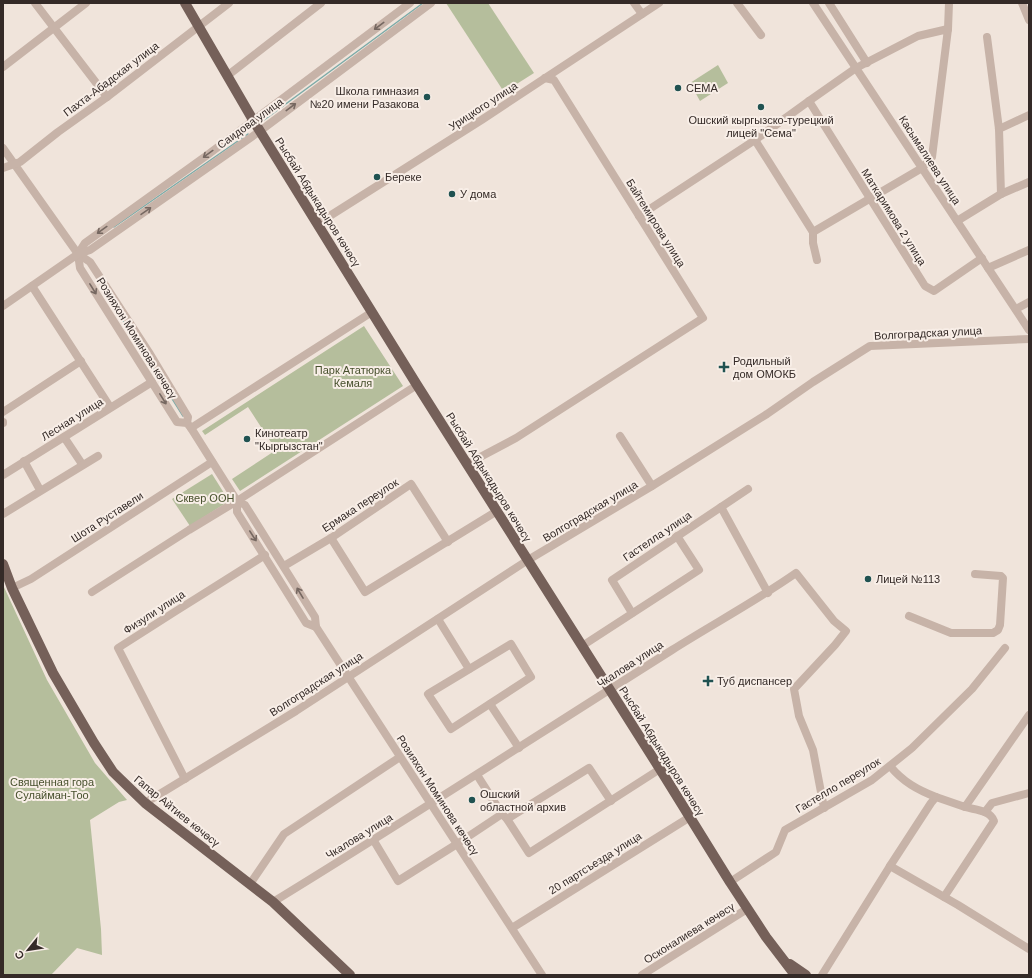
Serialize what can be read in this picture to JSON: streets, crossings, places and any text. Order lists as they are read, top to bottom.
{
  "streets": {
    "main road": ["Рысбай Абдыкадыров көчөсү", "Гапар Айтиев көчөсү"],
    "street": [
      "Пахта-Абадская улица",
      "Урицкого улица",
      "Саидова улица",
      "Касымалиева улица",
      "Маткаримова 2 улица",
      "Байтемирова улица",
      "Волгоградская улица",
      "Розияхон Моминова көчөсү",
      "Лесная улица",
      "Ермака переулок",
      "Шота Руставели",
      "Гастелла улица",
      "Физули улица",
      "Чкалова улица",
      "Гастелло переулок",
      "20 партсъезда улица",
      "Осконалиева көчөсү"
    ]
  },
  "crossings": [
    ["Пахта-Абадская улица", "Рысбай Абдыкадыров көчөсү"],
    ["Пахта-Абадская улица", "Розияхон Моминова көчөсү"],
    ["Урицкого улица", "Рысбай Абдыкадыров көчөсү"],
    ["Урицкого улица", "Байтемирова улица"],
    ["Саидова улица", "Рысбай Абдыкадыров көчөсү"],
    ["Саидова улица", "Розияхон Моминова көчөсү"],
    ["Касымалиева улица", "Маткаримова 2 улица"],
    ["Рысбай Абдыкадыров көчөсү", "Байтемирова улица"],
    ["Рысбай Абдыкадыров көчөсү", "Волгоградская улица"],
    ["Рысбай Абдыкадыров көчөсү", "Чкалова улица"],
    ["Рысбай Абдыкадыров көчөсү", "Гастелло переулок"],
    ["Рысбай Абдыкадыров көчөсү", "20 партсъезда улица"],
    ["Рысбай Абдыкадыров көчөсү", "Осконалиева көчөсү"],
    ["Волгоградская улица", "Розияхон Моминова көчөсү"],
    ["Волгоградская улица", "Физули улица"],
    ["Волгоградская улица", "Гапар Айтиев көчөсү"],
    ["Розияхон Моминова көчөсү", "Лесная улица"],
    ["Розияхон Моминова көчөсү", "Ермака переулок"],
    ["Розияхон Моминова көчөсү", "Шота Руставели"],
    ["Розияхон Моминова көчөсү", "Физули улица"],
    ["Розияхон Моминова көчөсү", "Чкалова улица"],
    ["Розияхон Моминова көчөсү", "20 партсъезда улица"],
    ["Шота Руставели", "Гапар Айтиев көчөсү"],
    ["Чкалова улица", "Гастелло переулок"],
    ["Чкалова улица", "Гапар Айтиев көчөсү"]
  ],
  "parks": ["Парк Ататюрка Кемаля", "Сквер ООН", "Священная гора Сулайман-Тоо"],
  "places": {
    "other": [
      "СЕМА",
      "Школа гимназия №20 имени Разакова",
      "Ошский кыргызско-турецкий лицей \"Сема\"",
      "Береке",
      "У дома",
      "Кинотеатр \"Кыргызстан\"",
      "Лицей №113",
      "Ошский областной архив"
    ],
    "health": ["Родильный дом ОМОКБ", "Туб диспансер"]
  },
  "north": "bottom left"
}
